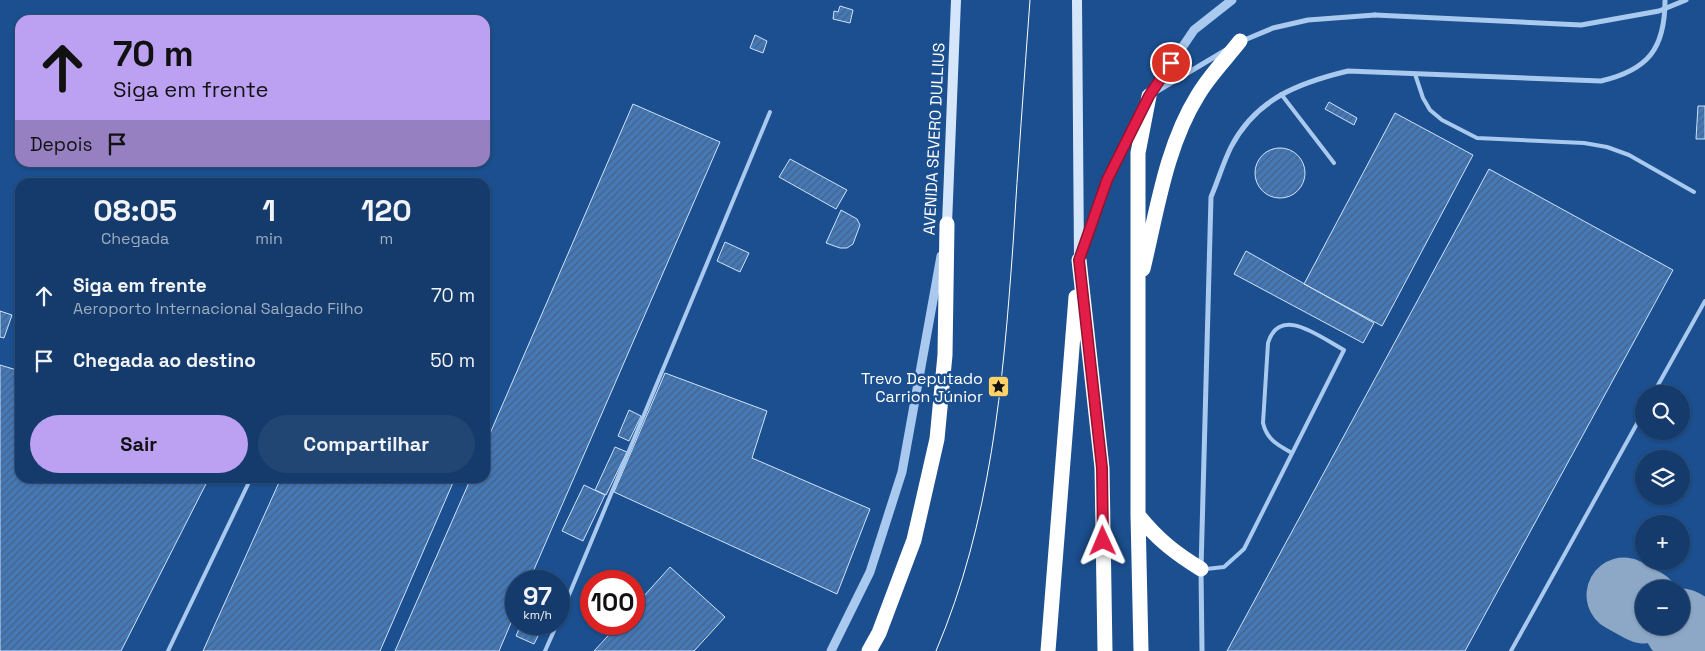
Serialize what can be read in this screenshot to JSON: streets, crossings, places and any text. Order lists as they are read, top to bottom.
{
  "streets": {
    "main road": ["AVENIDA SEVERO DULLIUS"]
  },
  "places": {
    "place": ["Trevo Deputado Carrion Júnior"]
  },
  "page": {
    "turn": ["70 m", "Siga em frente"],
    "then": "Depois",
    "eta": [
      "08:05",
      "Chegada",
      "1",
      "min",
      "120",
      "m"
    ],
    "list": [
      {
        "name": "Siga em frente",
        "note": "Aeroporto Internacional Salgado Filho",
        "value": "70 m"
      },
      {
        "name": "Chegada ao destino",
        "value": "50 m"
      }
    ],
    "map_buttons": ["+", "−"],
    "buttons": ["Sair", "Compartilhar"],
    "speed": "97 km/h",
    "limit": "100"
  }
}
